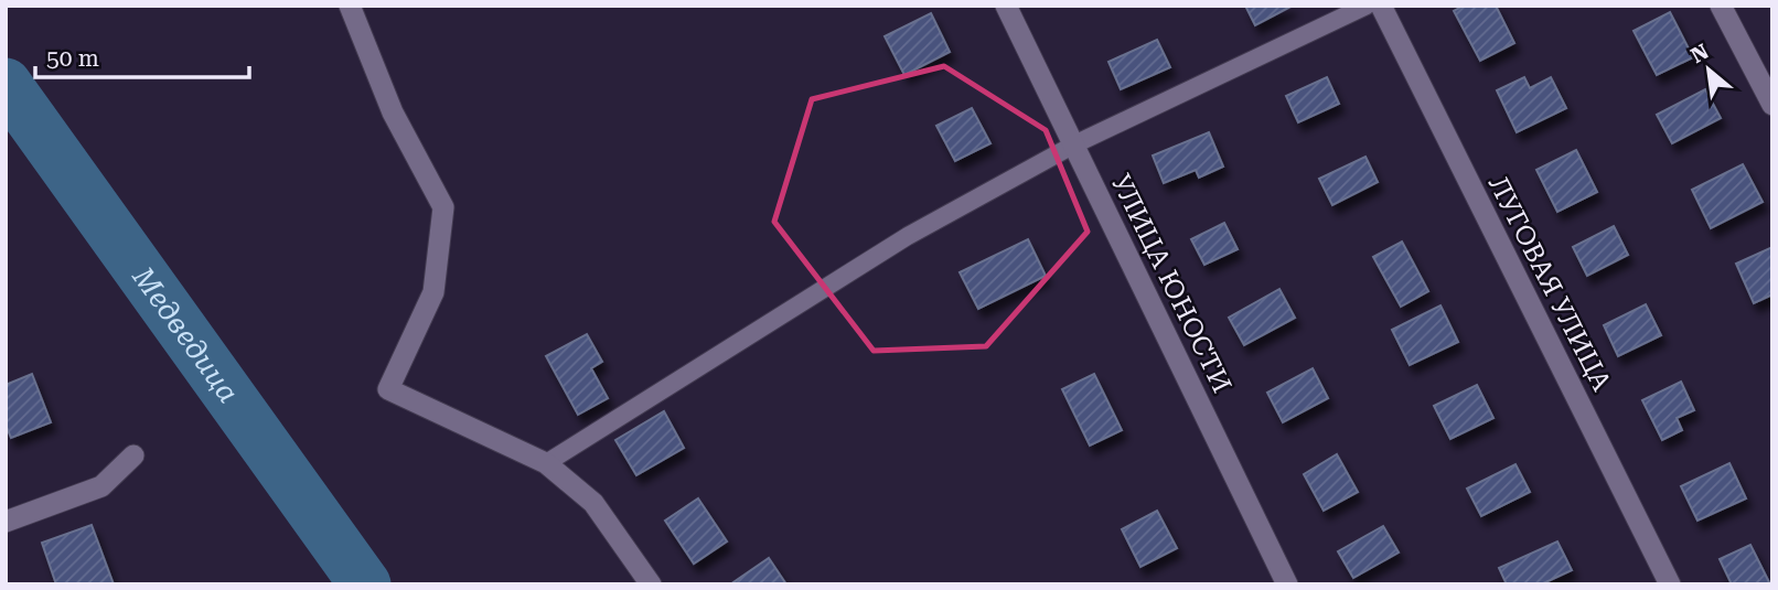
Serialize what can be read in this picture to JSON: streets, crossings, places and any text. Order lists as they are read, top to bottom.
{
  "streets": {
    "street": ["УЛИЦА ЮНОСТИ", "ЛУГОВАЯ УЛИЦА"]
  },
  "water": ["Медведица"],
  "scale_bar": "50 m",
  "north": "top left"
}
